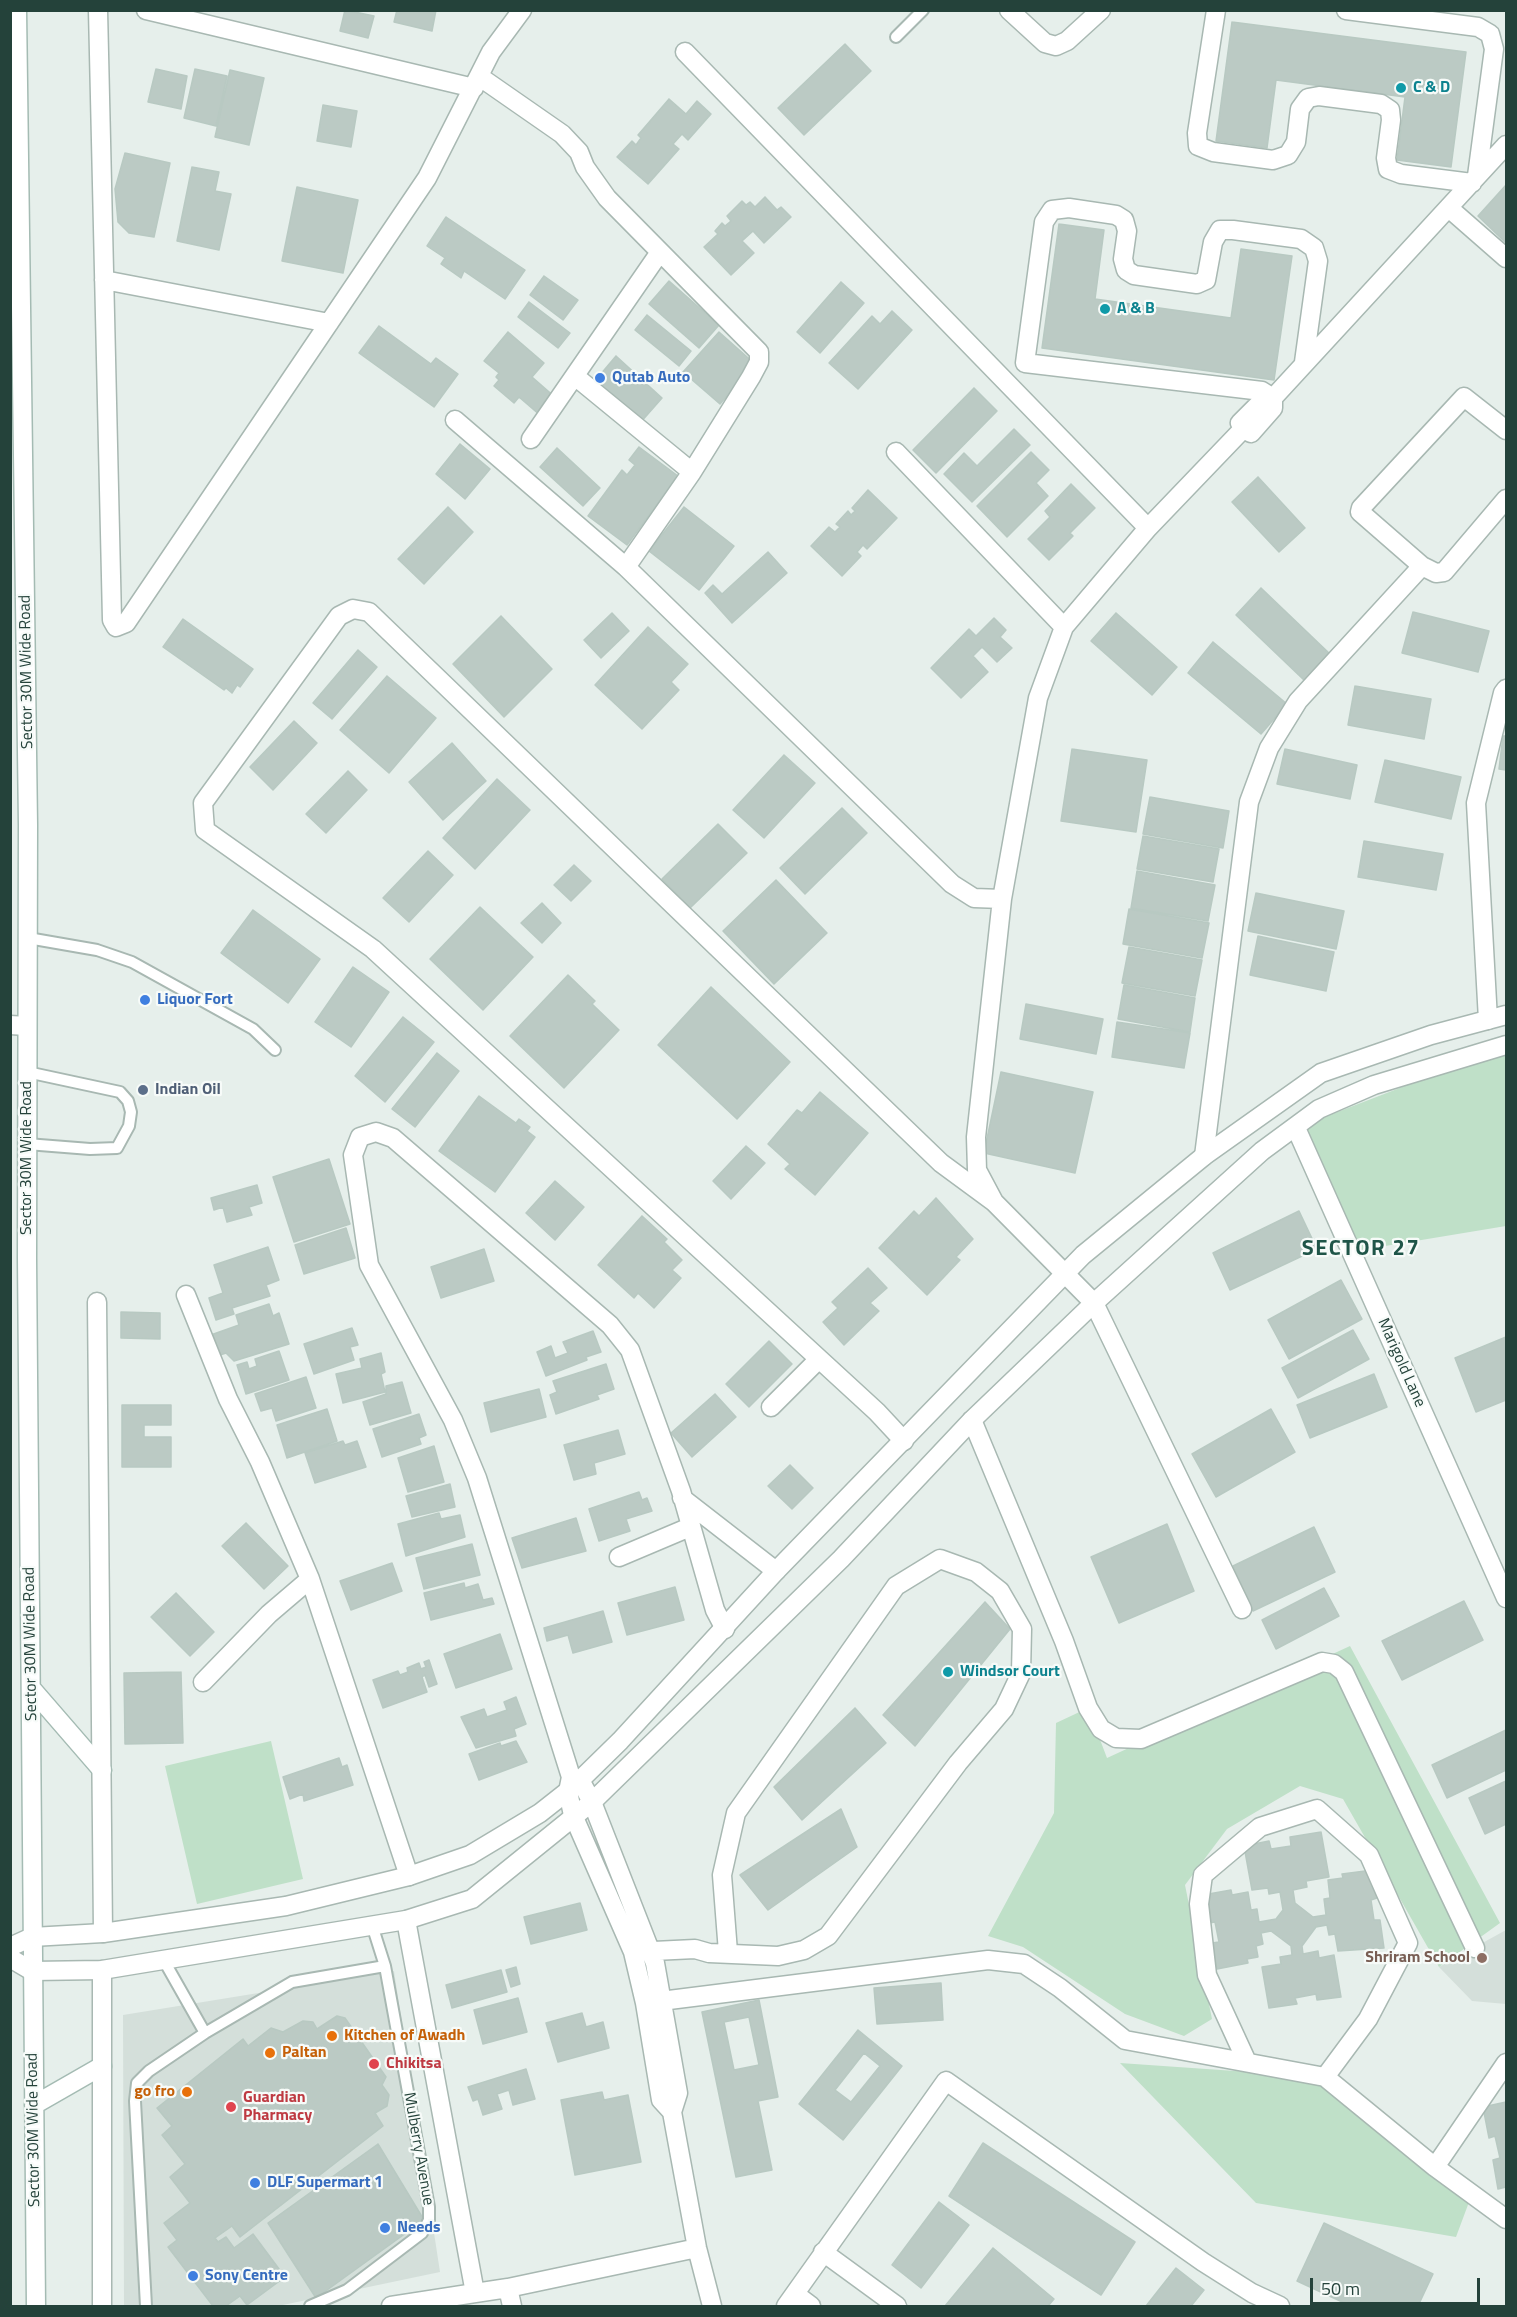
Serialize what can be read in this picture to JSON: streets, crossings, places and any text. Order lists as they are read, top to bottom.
{
  "streets": {
    "street": ["Sector 30M Wide Road", "Marigold Lane"],
    "lane": ["Mulberry Avenue"]
  },
  "districts": ["SECTOR 27"],
  "places": [
    "C & D",
    "A & B",
    "Qutab Auto",
    "Liquor Fort",
    "Indian Oil",
    "Windsor Court",
    "Shriram School",
    "Kitchen of Awadh",
    "Paltan",
    "Chikitsa",
    "go fro",
    "Guardian Pharmacy",
    "DLF Supermart 1",
    "Needs",
    "Sony Centre"
  ],
  "scale_bar": "50 m"
}
